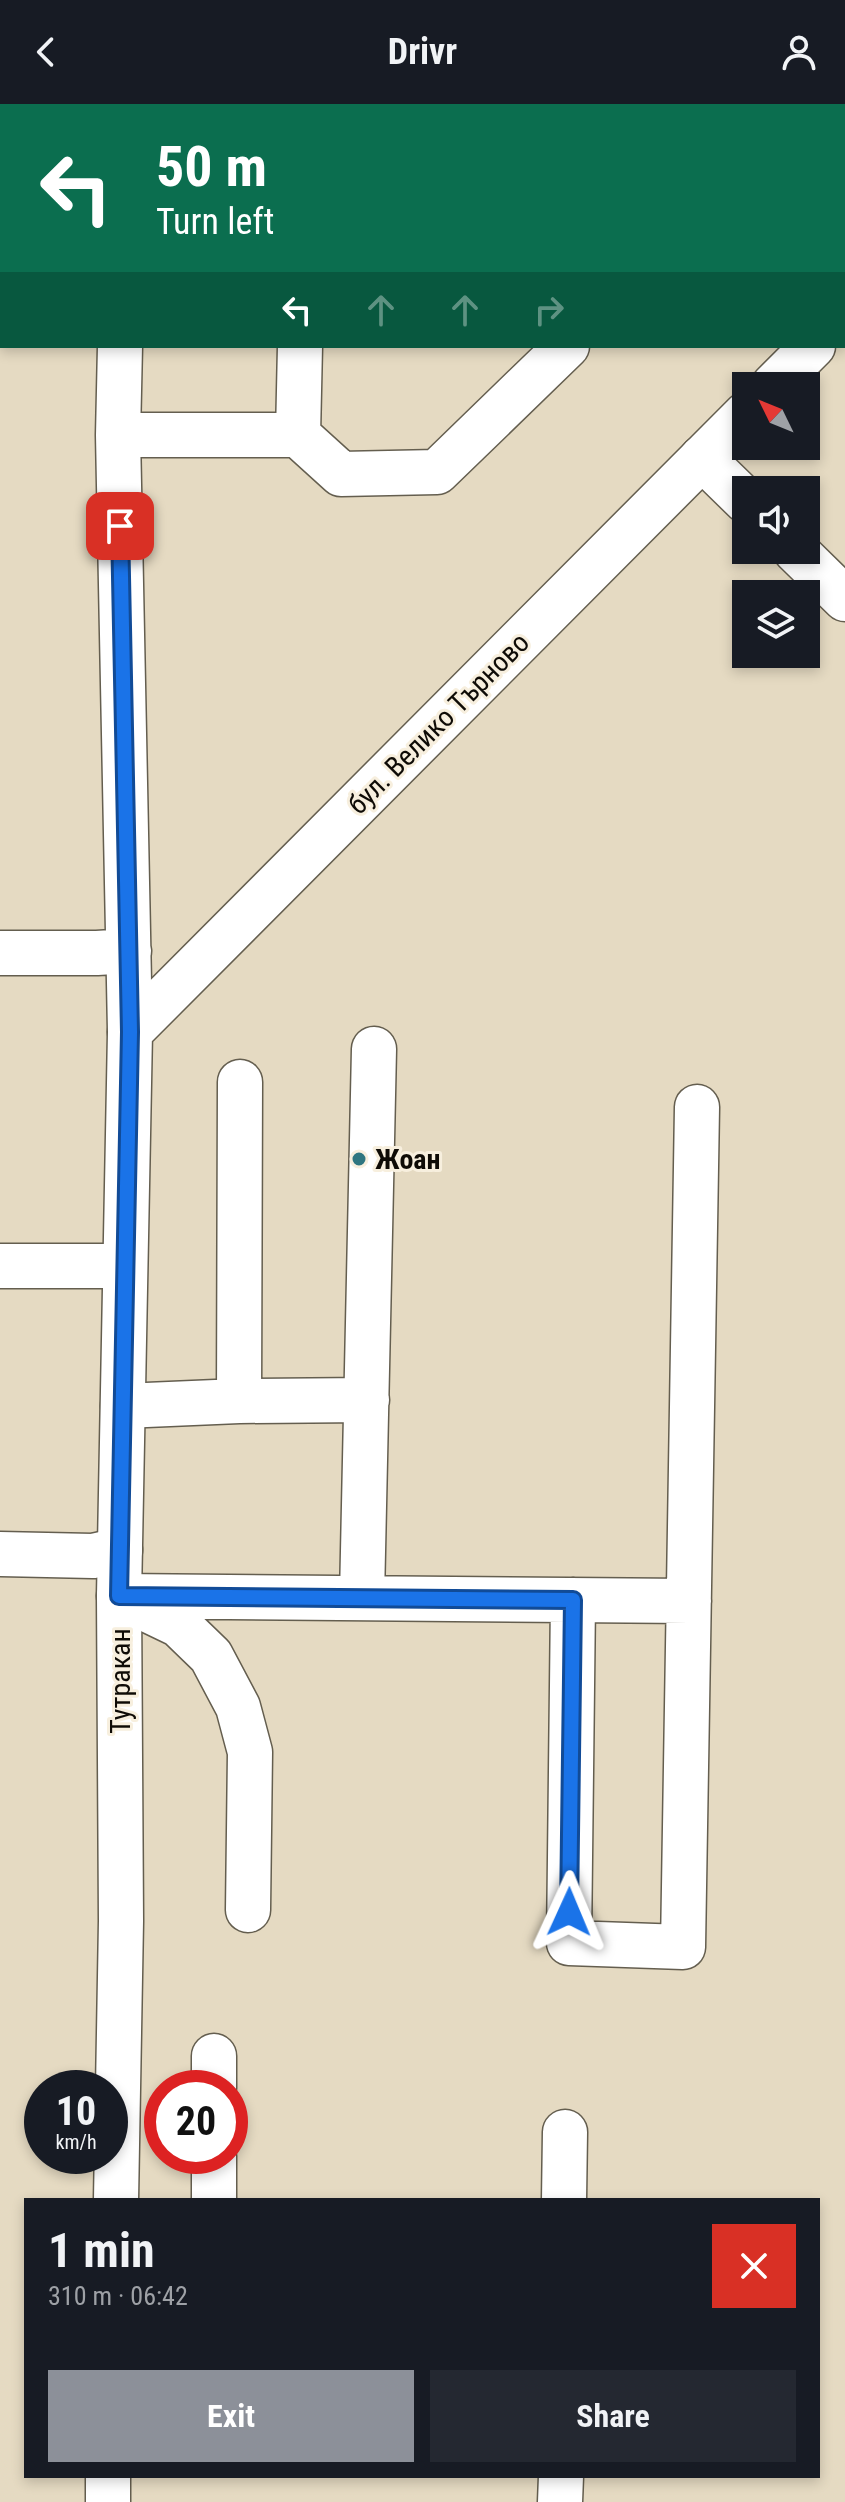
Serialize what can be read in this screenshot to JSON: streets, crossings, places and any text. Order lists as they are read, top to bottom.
{
  "streets": {
    "main road": ["бул. Велико Търново", "Тутракан"]
  },
  "crossings": [
    ["бул. Велико Търново", "Тутракан"]
  ],
  "places": ["Жоан"],
  "north": "top left",
  "page": {
    "header": "Drivr",
    "turn": ["50 m", "Turn left"],
    "speed": "10 km/h",
    "limit": "20",
    "heading": ["1 min", "310 m · 06:42"],
    "buttons": ["Exit", "Share"]
  }
}
